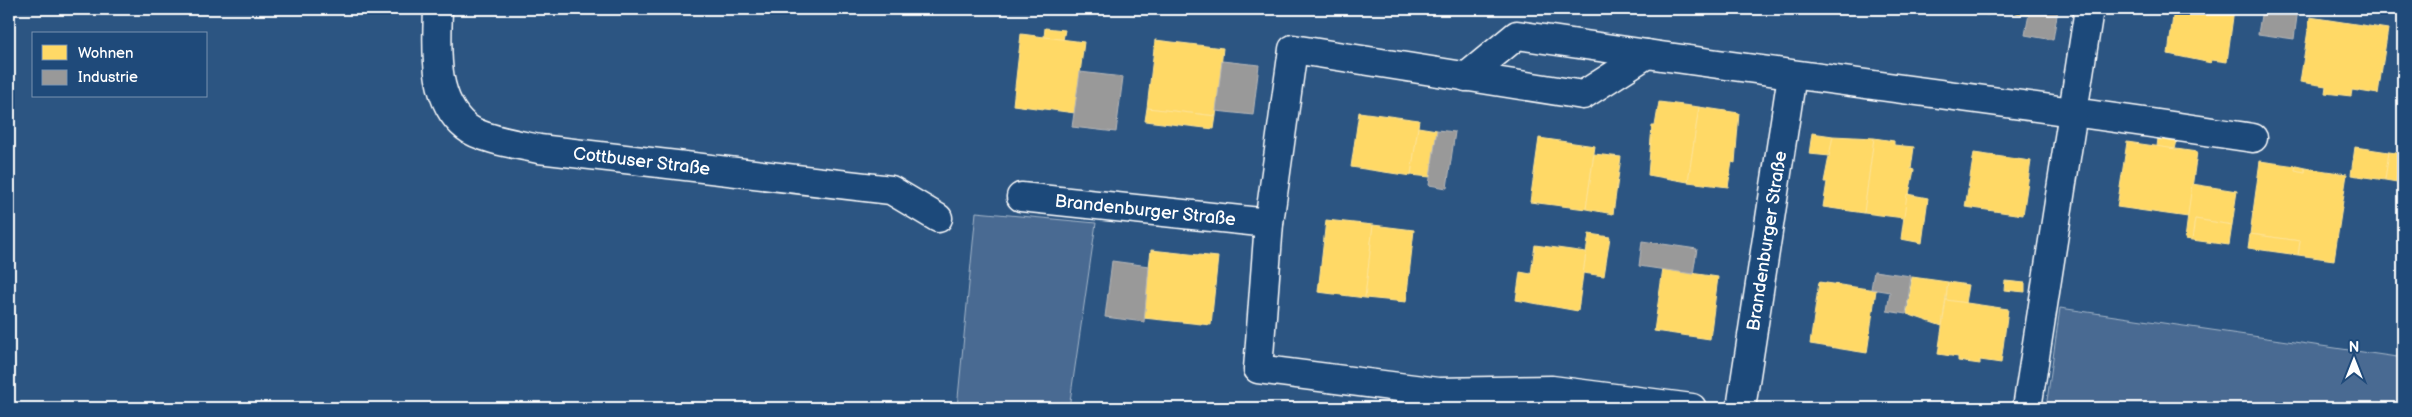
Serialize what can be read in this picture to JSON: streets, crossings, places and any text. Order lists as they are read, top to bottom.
{
  "streets": {
    "street": ["Cottbuser Straße", "Brandenburger Straße"]
  },
  "legend": ["Wohnen", "Industrie"],
  "north": "top"
}
